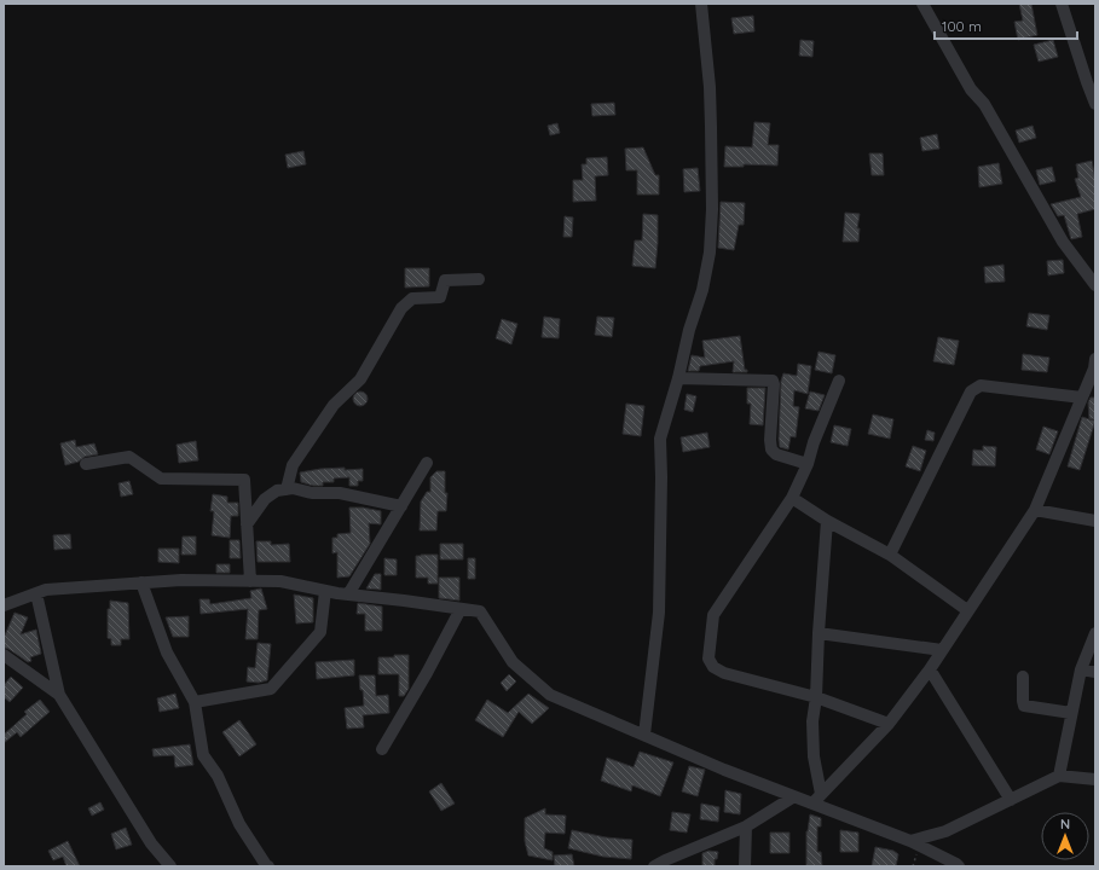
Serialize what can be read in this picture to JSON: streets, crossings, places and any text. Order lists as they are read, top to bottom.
{
  "scale_bar": "100 m",
  "north": "top"
}
